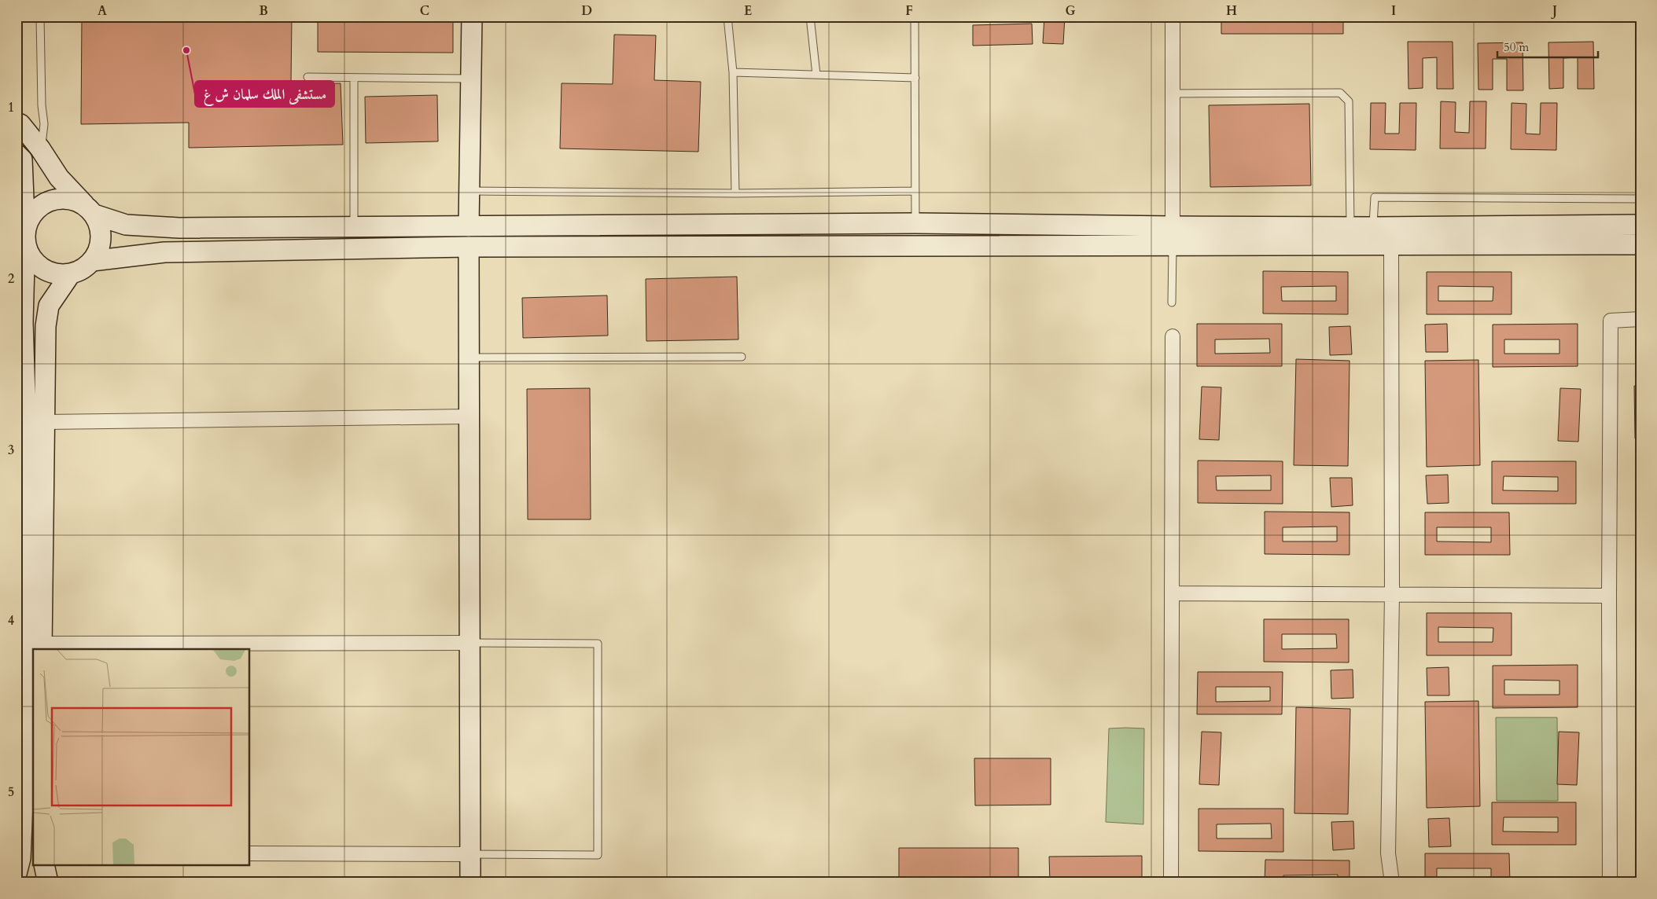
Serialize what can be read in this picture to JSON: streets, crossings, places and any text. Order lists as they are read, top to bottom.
{
  "places": ["مستشفى الملك سلمان ش غ"],
  "scale_bar": "50 m",
  "grid": {
    "columns": [
      "A",
      "B",
      "C",
      "D",
      "E",
      "F",
      "G",
      "H",
      "I",
      "J"
    ],
    "rows": [
      "1",
      "2",
      "3",
      "4",
      "5"
    ]
  }
}
